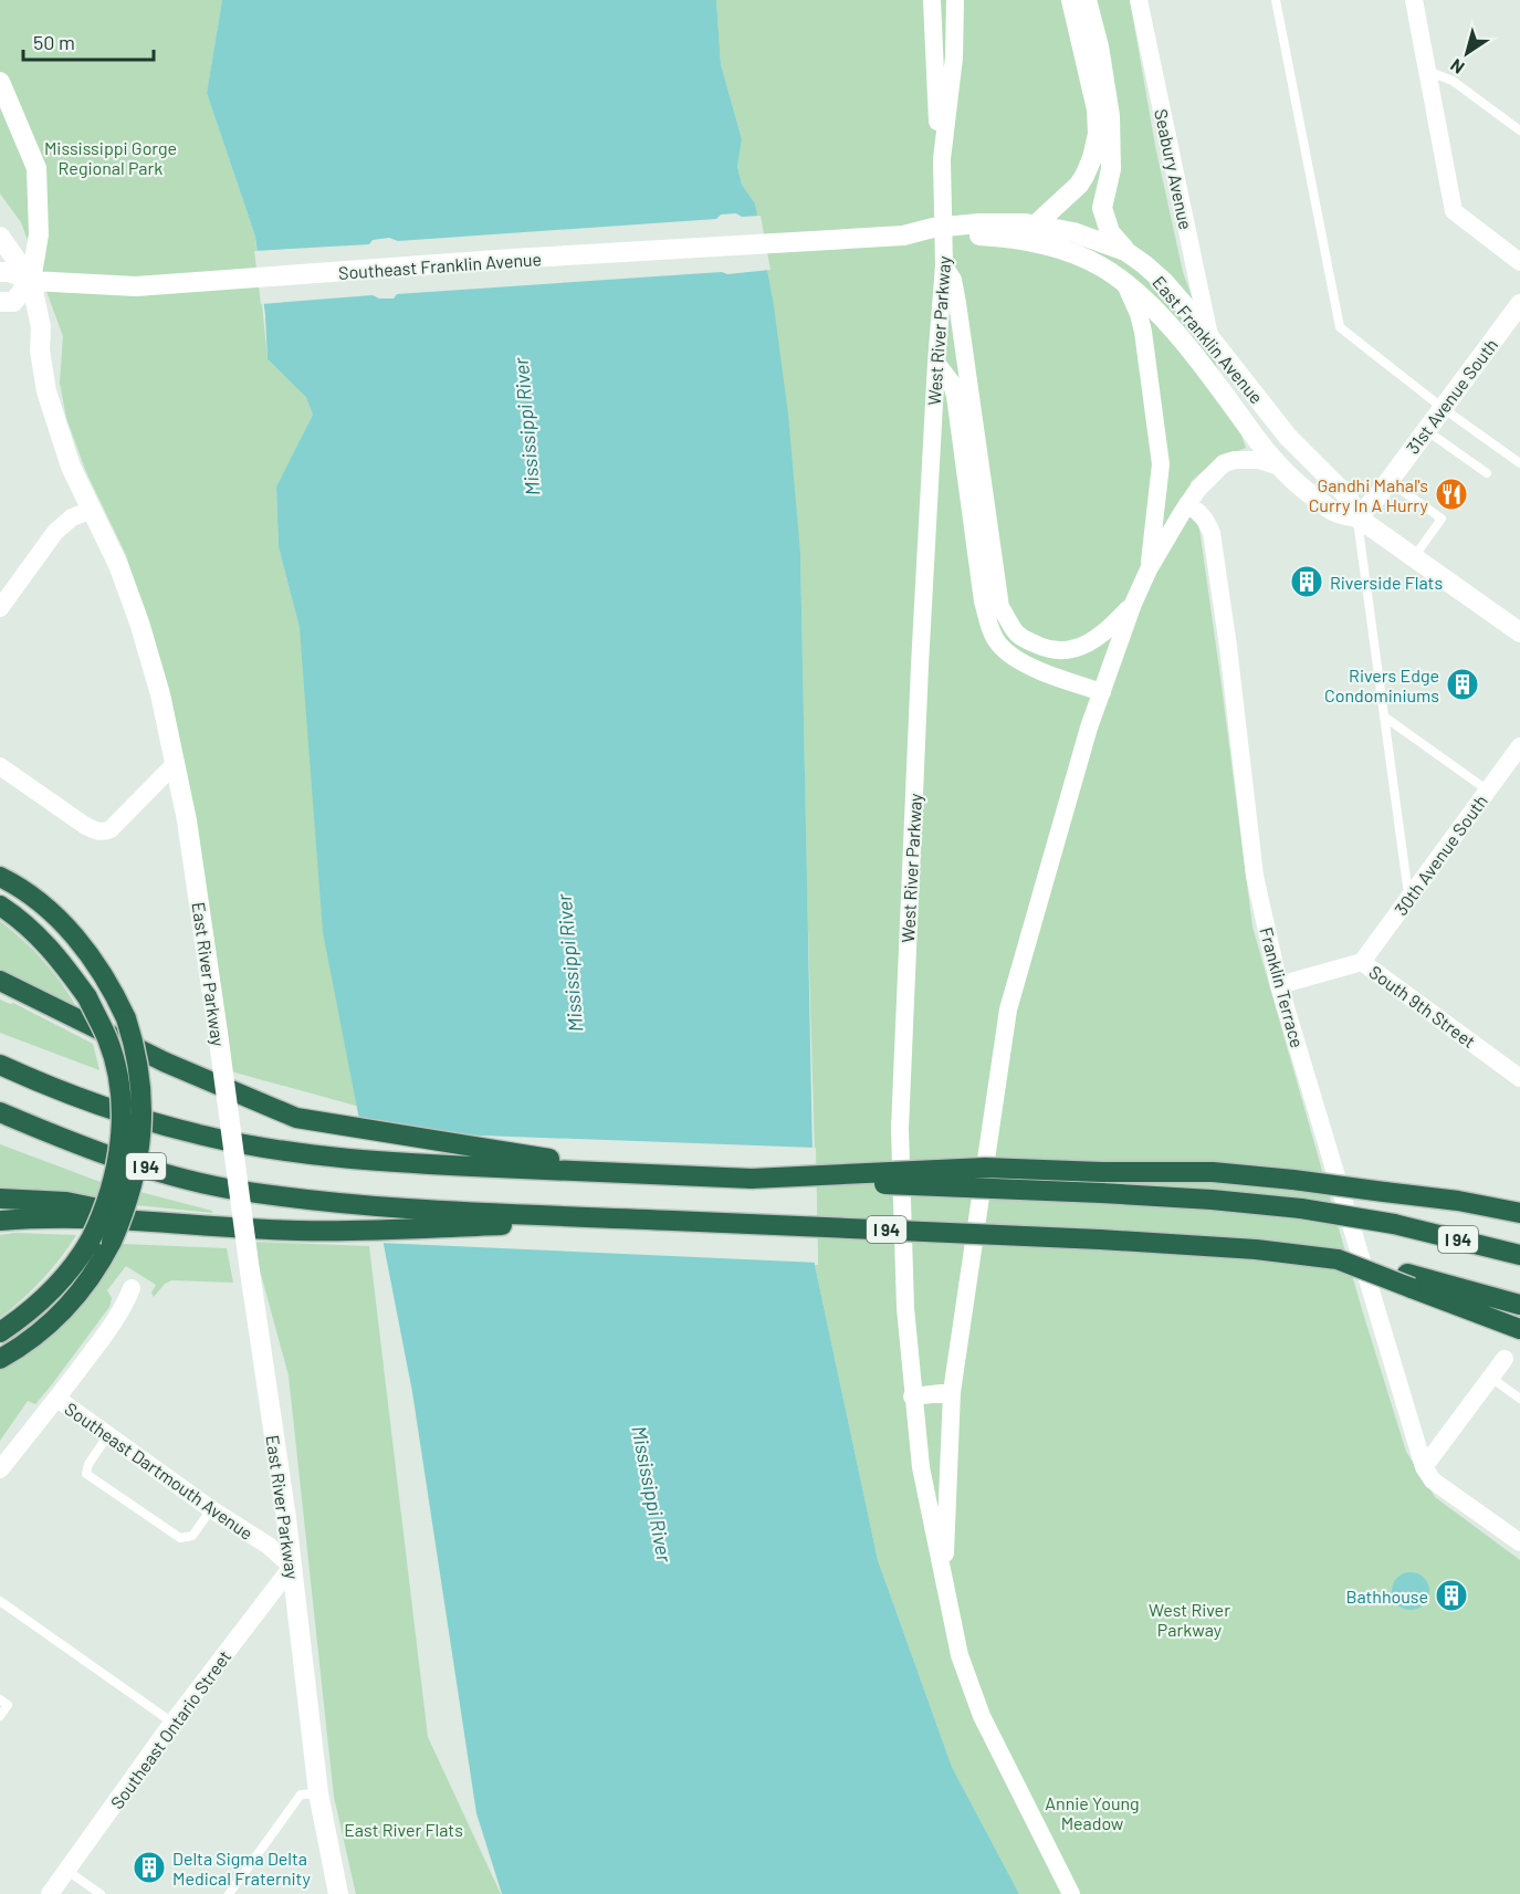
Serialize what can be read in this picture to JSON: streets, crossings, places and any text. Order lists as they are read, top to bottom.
{
  "streets": {
    "highway": ["I 94"],
    "street": [
      "Seabury Avenue",
      "Southeast Franklin Avenue",
      "West River Parkway",
      "East Franklin Avenue",
      "31st Avenue South",
      "30th Avenue South",
      "East River Parkway",
      "Franklin Terrace",
      "South 9th Street",
      "Southeast Dartmouth Avenue",
      "Southeast Ontario Street"
    ]
  },
  "crossings": [
    ["Seabury Avenue", "East Franklin Avenue"],
    ["Southeast Franklin Avenue", "East Franklin Avenue"],
    ["Southeast Franklin Avenue", "East River Parkway"],
    ["West River Parkway", "East Franklin Avenue"],
    ["West River Parkway", "Franklin Terrace"],
    ["East Franklin Avenue", "31st Avenue South"],
    ["30th Avenue South", "South 9th Street"],
    ["East River Parkway", "Southeast Dartmouth Avenue"],
    ["East River Parkway", "Southeast Ontario Street"],
    ["Franklin Terrace", "South 9th Street"],
    ["Southeast Dartmouth Avenue", "Southeast Ontario Street"]
  ],
  "water": ["Mississippi River"],
  "parks": [
    "Mississippi Gorge Regional Park",
    "West River Parkway",
    "Annie Young Meadow",
    "East River Flats"
  ],
  "places": {
    "restaurant": ["Gandhi Mahal's Curry In A Hurry"],
    "building": [
      "Riverside Flats",
      "Rivers Edge Condominiums",
      "Bathhouse",
      "Delta Sigma Delta Medical Fraternity"
    ]
  },
  "scale_bar": "50 m",
  "north": "bottom left"
}
